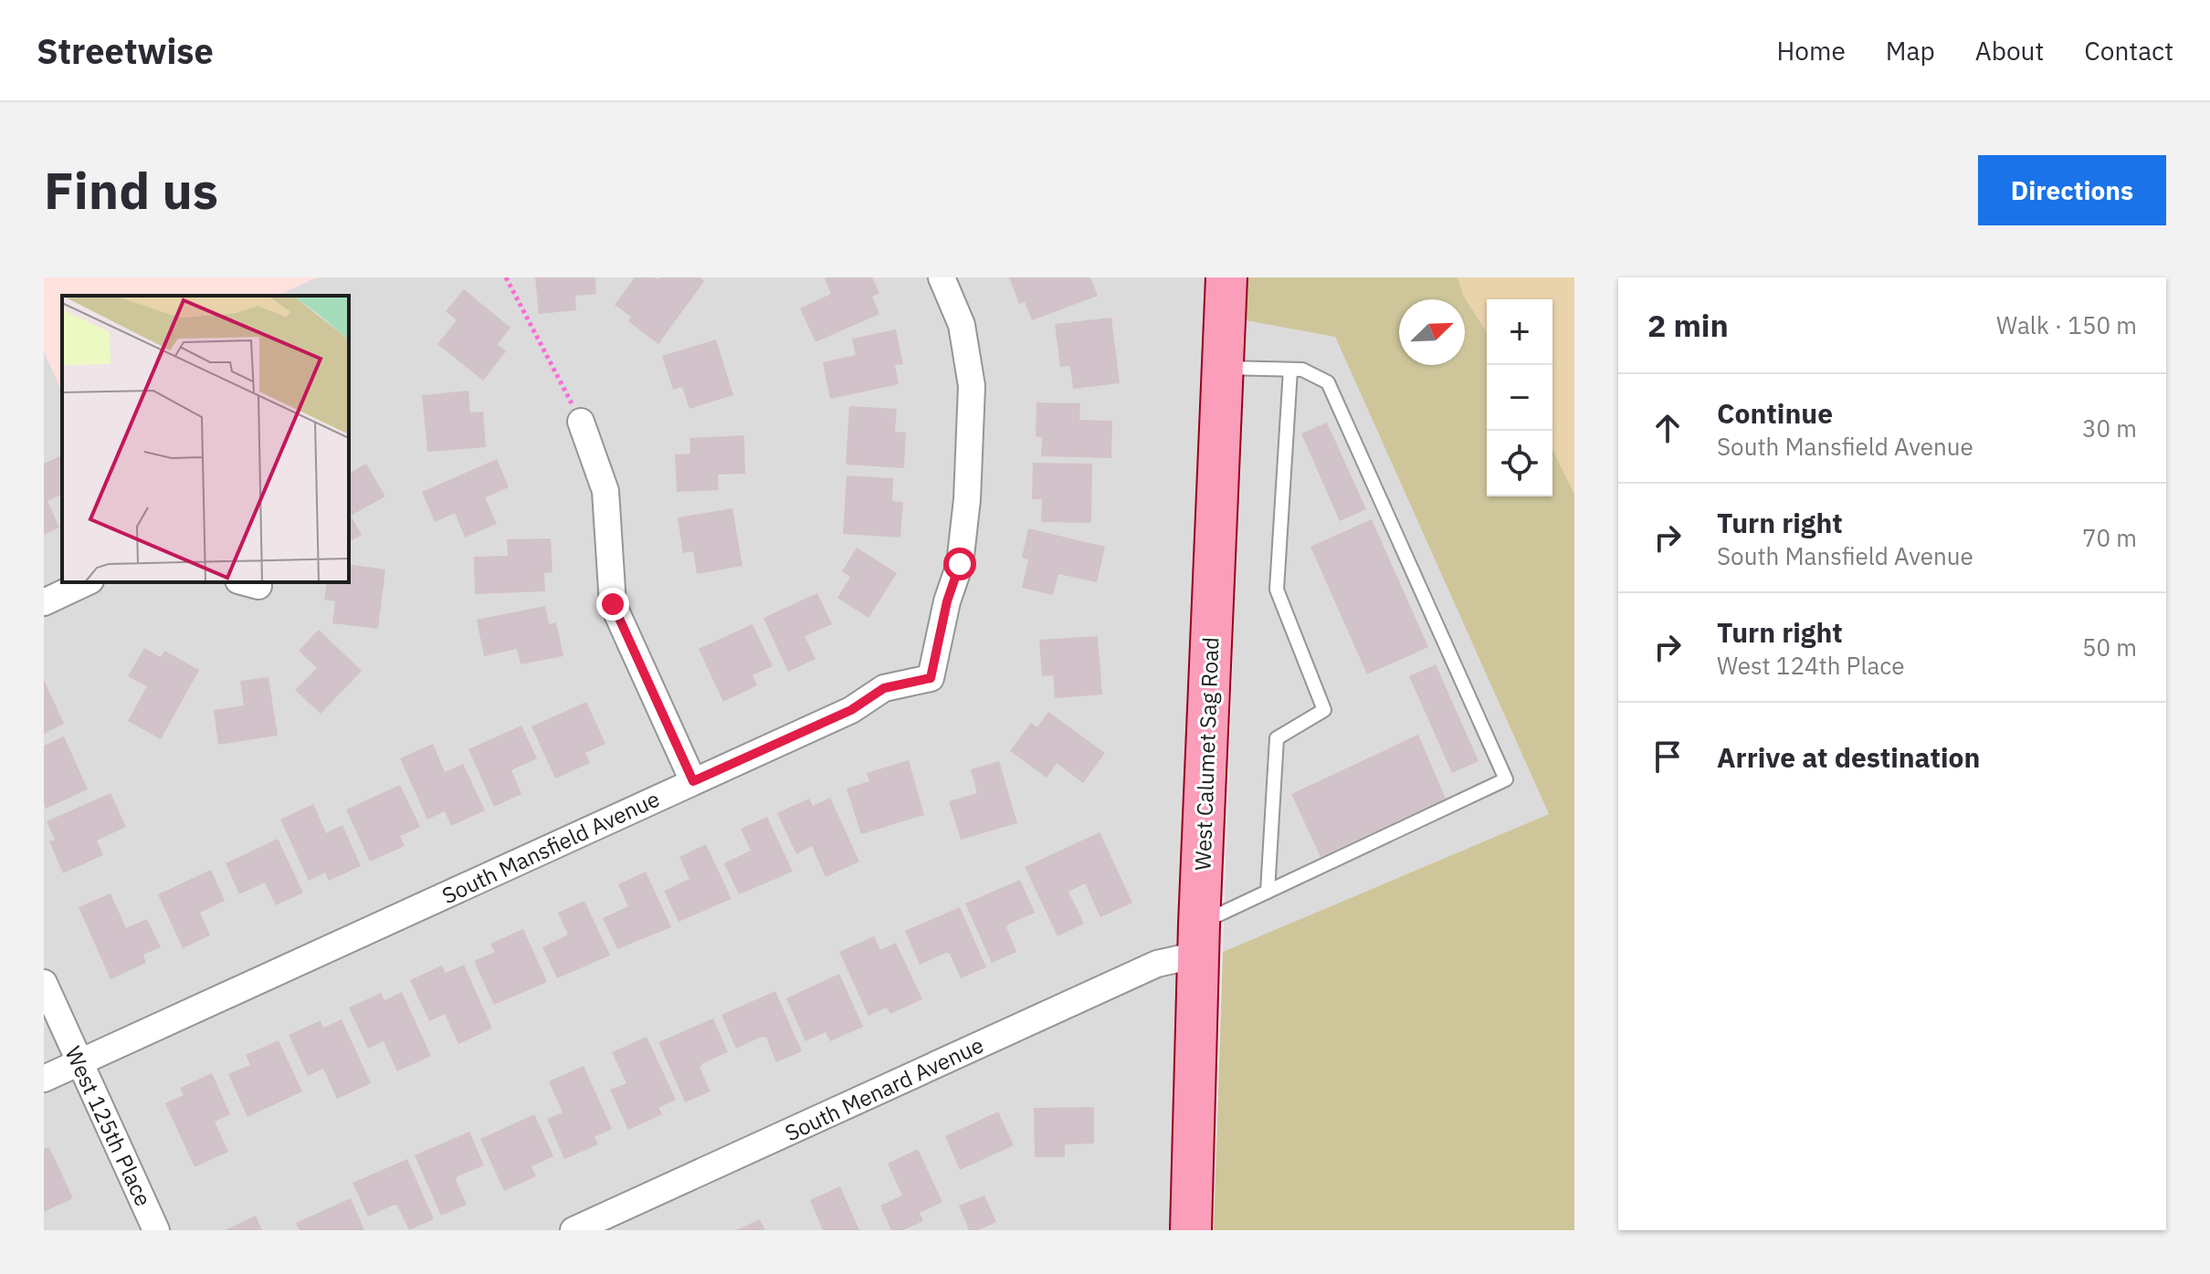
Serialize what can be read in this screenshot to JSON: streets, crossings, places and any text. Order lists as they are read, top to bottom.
{
  "streets": {
    "main road": ["West Calumet Sag Road"],
    "street": ["South Mansfield Avenue", "South Menard Avenue", "West 125th Place"]
  },
  "crossings": [
    ["West Calumet Sag Road", "South Menard Avenue"],
    ["South Mansfield Avenue", "West 125th Place"]
  ],
  "north": "top right",
  "page": {
    "header": "Streetwise",
    "nav": [
      "Home",
      "Map",
      "About",
      "Contact"
    ],
    "buttons": "Directions",
    "title": "Find us",
    "heading": ["2 min", "Walk · 150 m"],
    "map_buttons": ["+", "−"],
    "list": [
      ["Continue", "South Mansfield Avenue", "30 m"],
      ["Turn right", "South Mansfield Avenue", "70 m"],
      ["Turn right", "West 124th Place", "50 m"],
      "Arrive at destination"
    ]
  }
}
